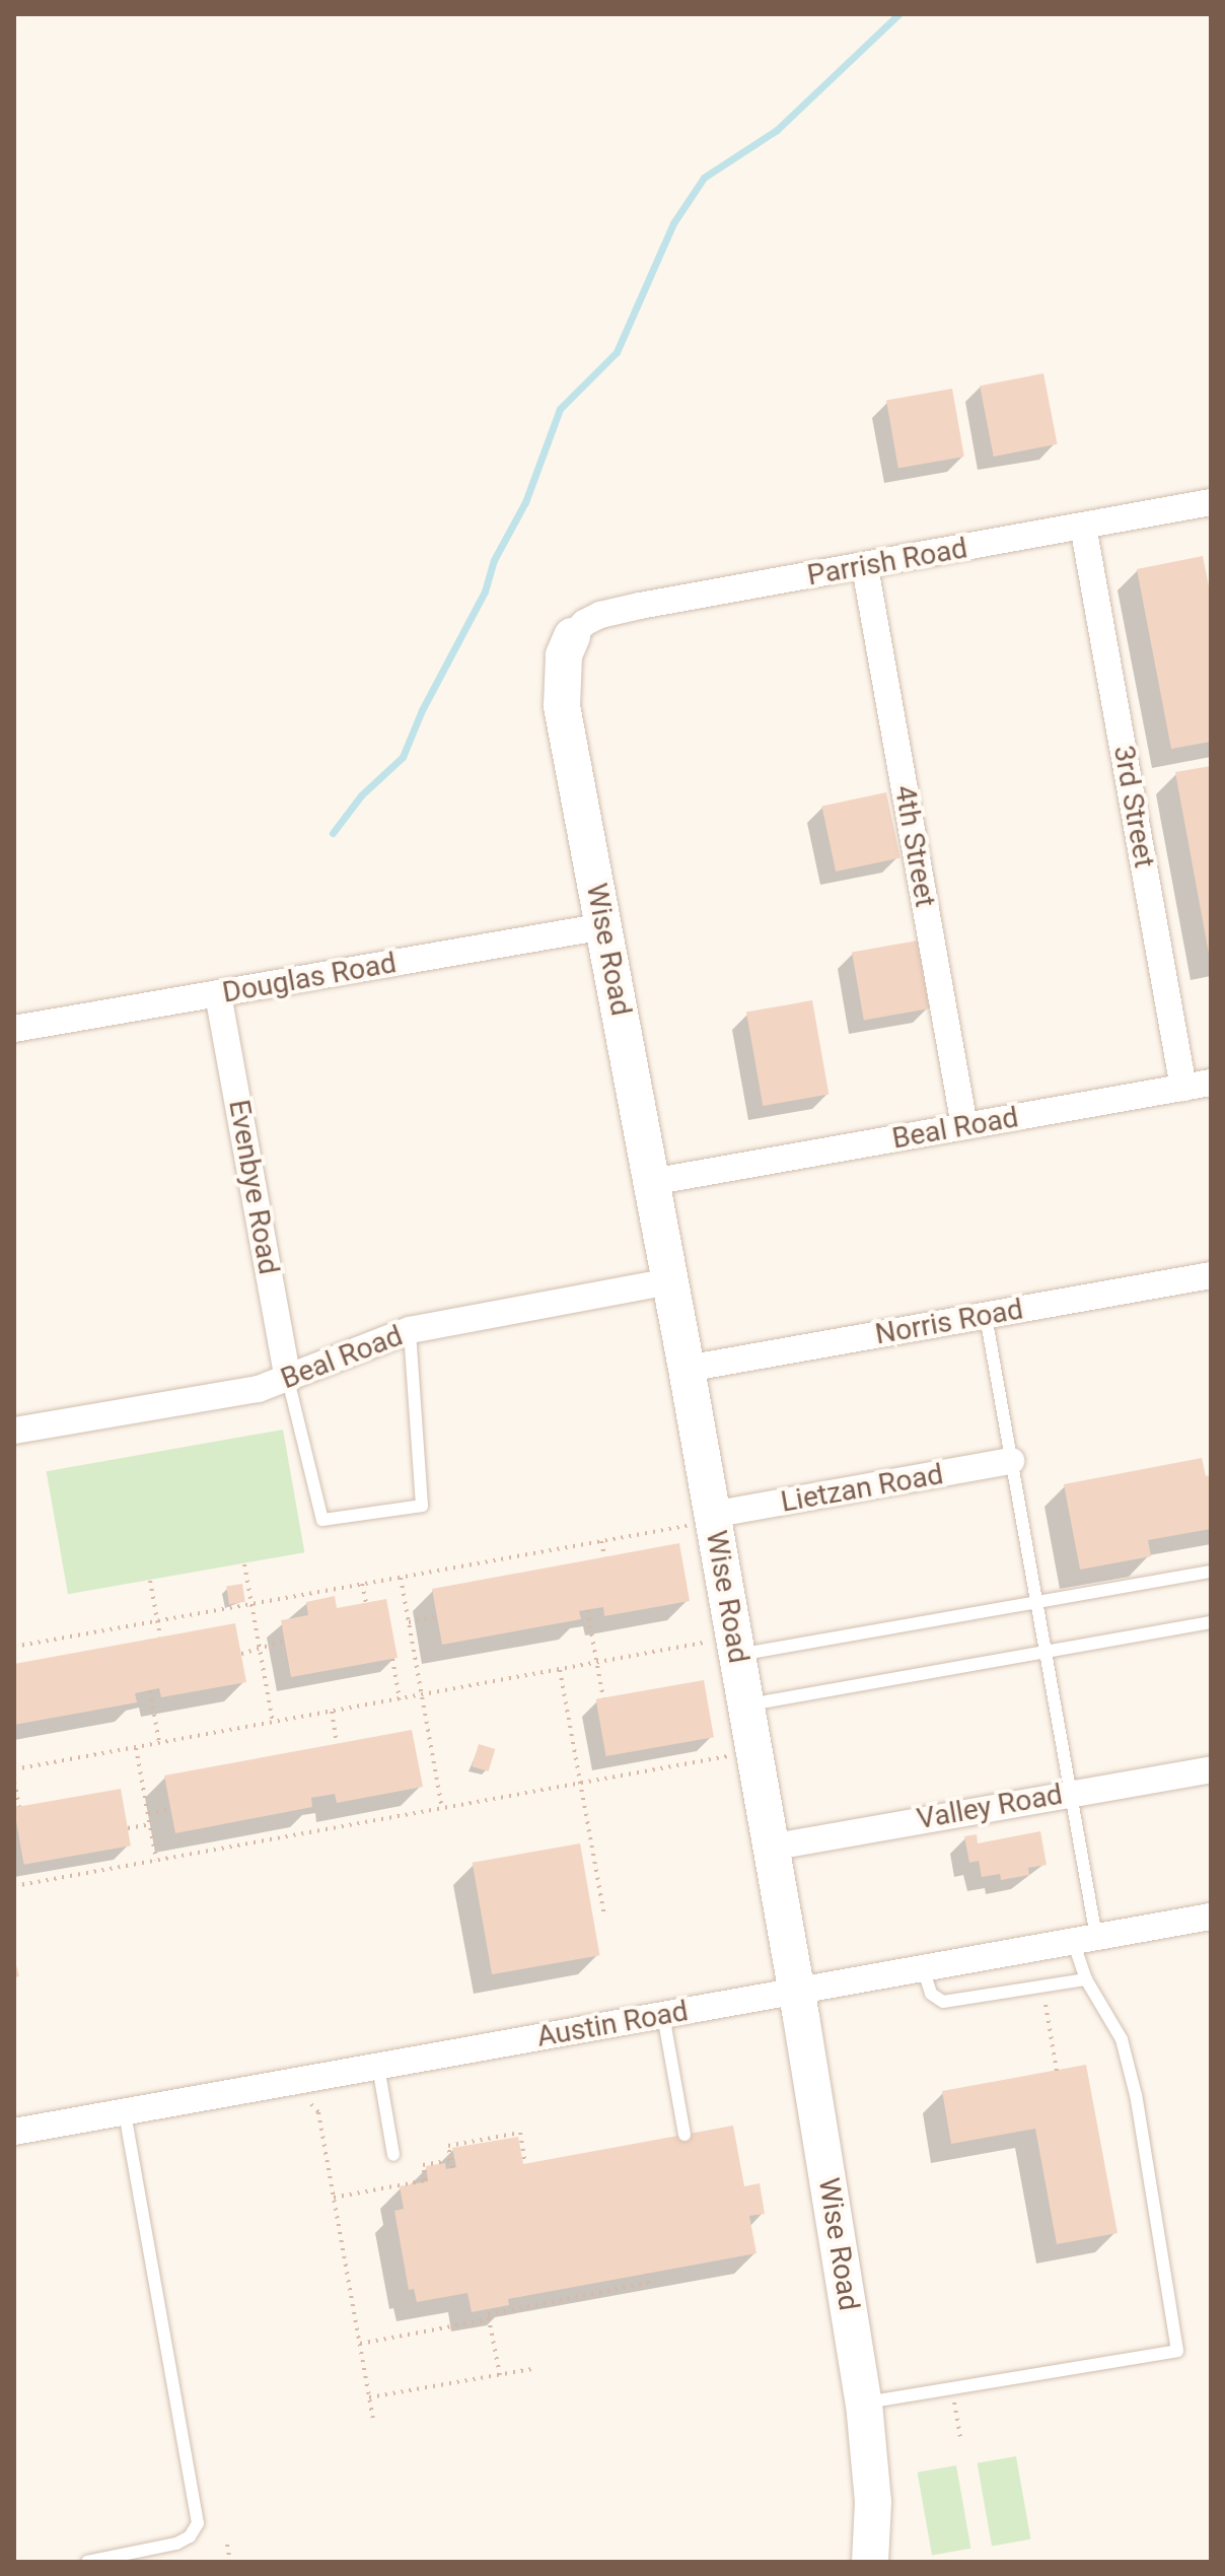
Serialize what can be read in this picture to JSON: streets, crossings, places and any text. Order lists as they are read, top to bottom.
{
  "streets": {
    "street": [
      "Parrish Road",
      "3rd Street",
      "4th Street",
      "Wise Road",
      "Douglas Road",
      "Beal Road",
      "Evenbye Road",
      "Norris Road",
      "Lietzan Road",
      "Valley Road",
      "Austin Road"
    ]
  },
  "crossings": [
    ["Parrish Road", "3rd Street"],
    ["Parrish Road", "4th Street"],
    ["Parrish Road", "Wise Road"],
    ["3rd Street", "Beal Road"],
    ["4th Street", "Beal Road"],
    ["Wise Road", "Douglas Road"],
    ["Wise Road", "Beal Road"],
    ["Wise Road", "Norris Road"],
    ["Wise Road", "Lietzan Road"],
    ["Wise Road", "Valley Road"],
    ["Wise Road", "Austin Road"],
    ["Douglas Road", "Evenbye Road"],
    ["Beal Road", "Evenbye Road"]
  ]
}
